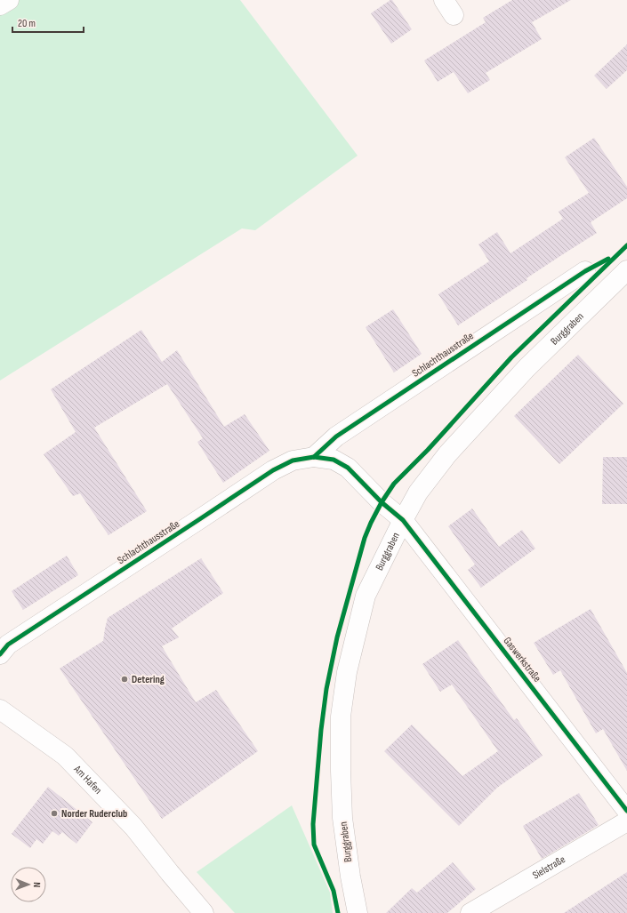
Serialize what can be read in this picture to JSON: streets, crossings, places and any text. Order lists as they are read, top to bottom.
{
  "streets": {
    "street": [
      "Burggraben",
      "Schlachthausstraße",
      "Gaswerkstraße",
      "Am Hafen",
      "Sielstraße"
    ]
  },
  "crossings": [
    ["Burggraben", "Schlachthausstraße"],
    ["Burggraben", "Gaswerkstraße"],
    ["Schlachthausstraße", "Gaswerkstraße"]
  ],
  "places": ["Detering", "Norder Ruderclub"],
  "scale_bar": "20 m",
  "north": "right"
}
